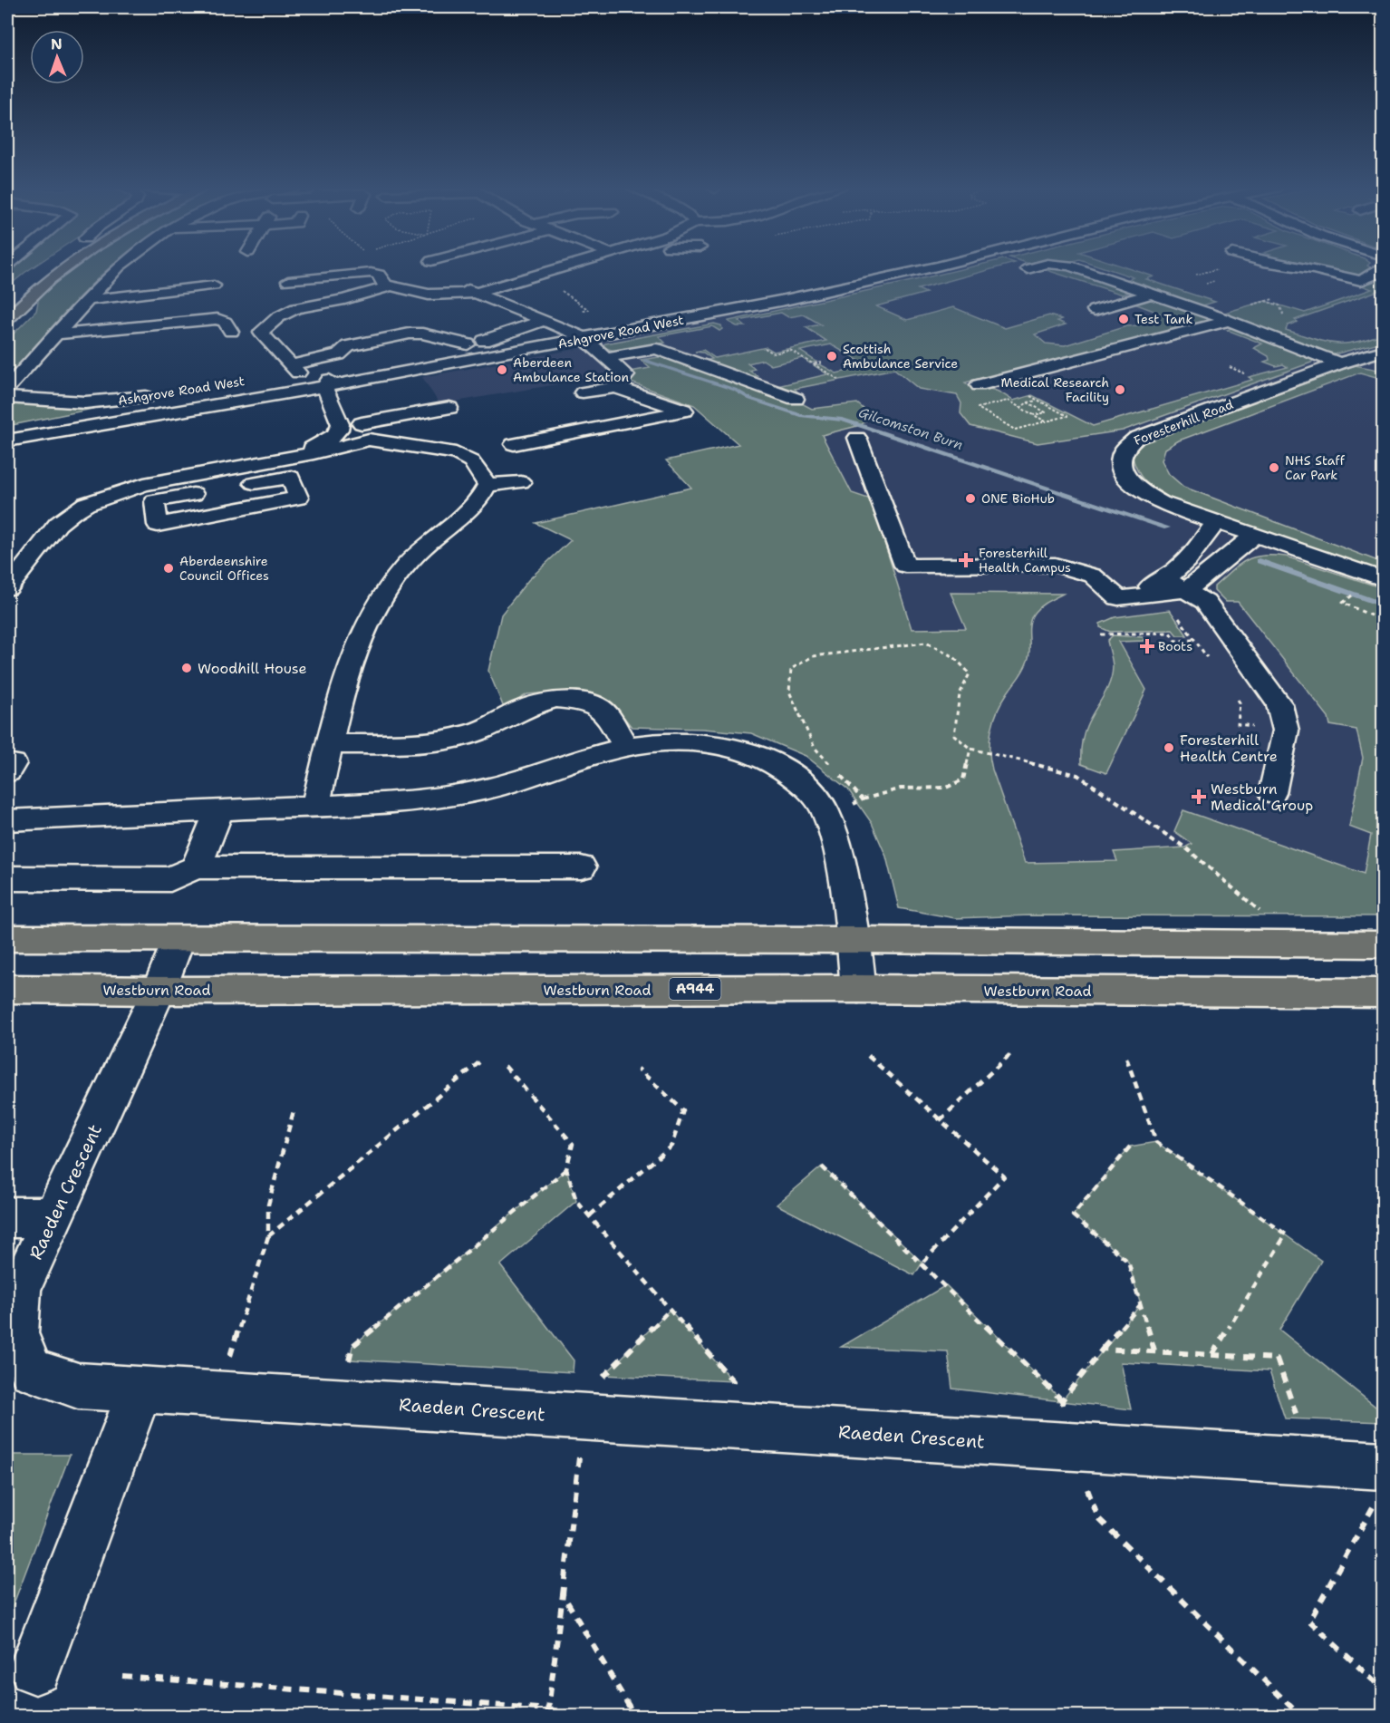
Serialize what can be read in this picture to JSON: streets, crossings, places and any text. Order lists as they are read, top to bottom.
{
  "streets": {
    "main road": ["A944", "Westburn Road"],
    "street": ["Ashgrove Road West", "Foresterhill Road", "Raeden Crescent"]
  },
  "crossings": [
    ["Westburn Road", "Raeden Crescent"]
  ],
  "water": ["Gilcomston Burn"],
  "places": {
    "other": [
      "Test Tank",
      "Scottish Ambulance Service",
      "Aberdeen Ambulance Station",
      "Medical Research Facility",
      "NHS Staff Car Park",
      "ONE BioHub",
      "Aberdeenshire Council Offices",
      "Woodhill House",
      "Foresterhill Health Centre"
    ],
    "health": ["Foresterhill Health Campus", "Boots", "Westburn Medical Group"]
  },
  "north": "top"
}
